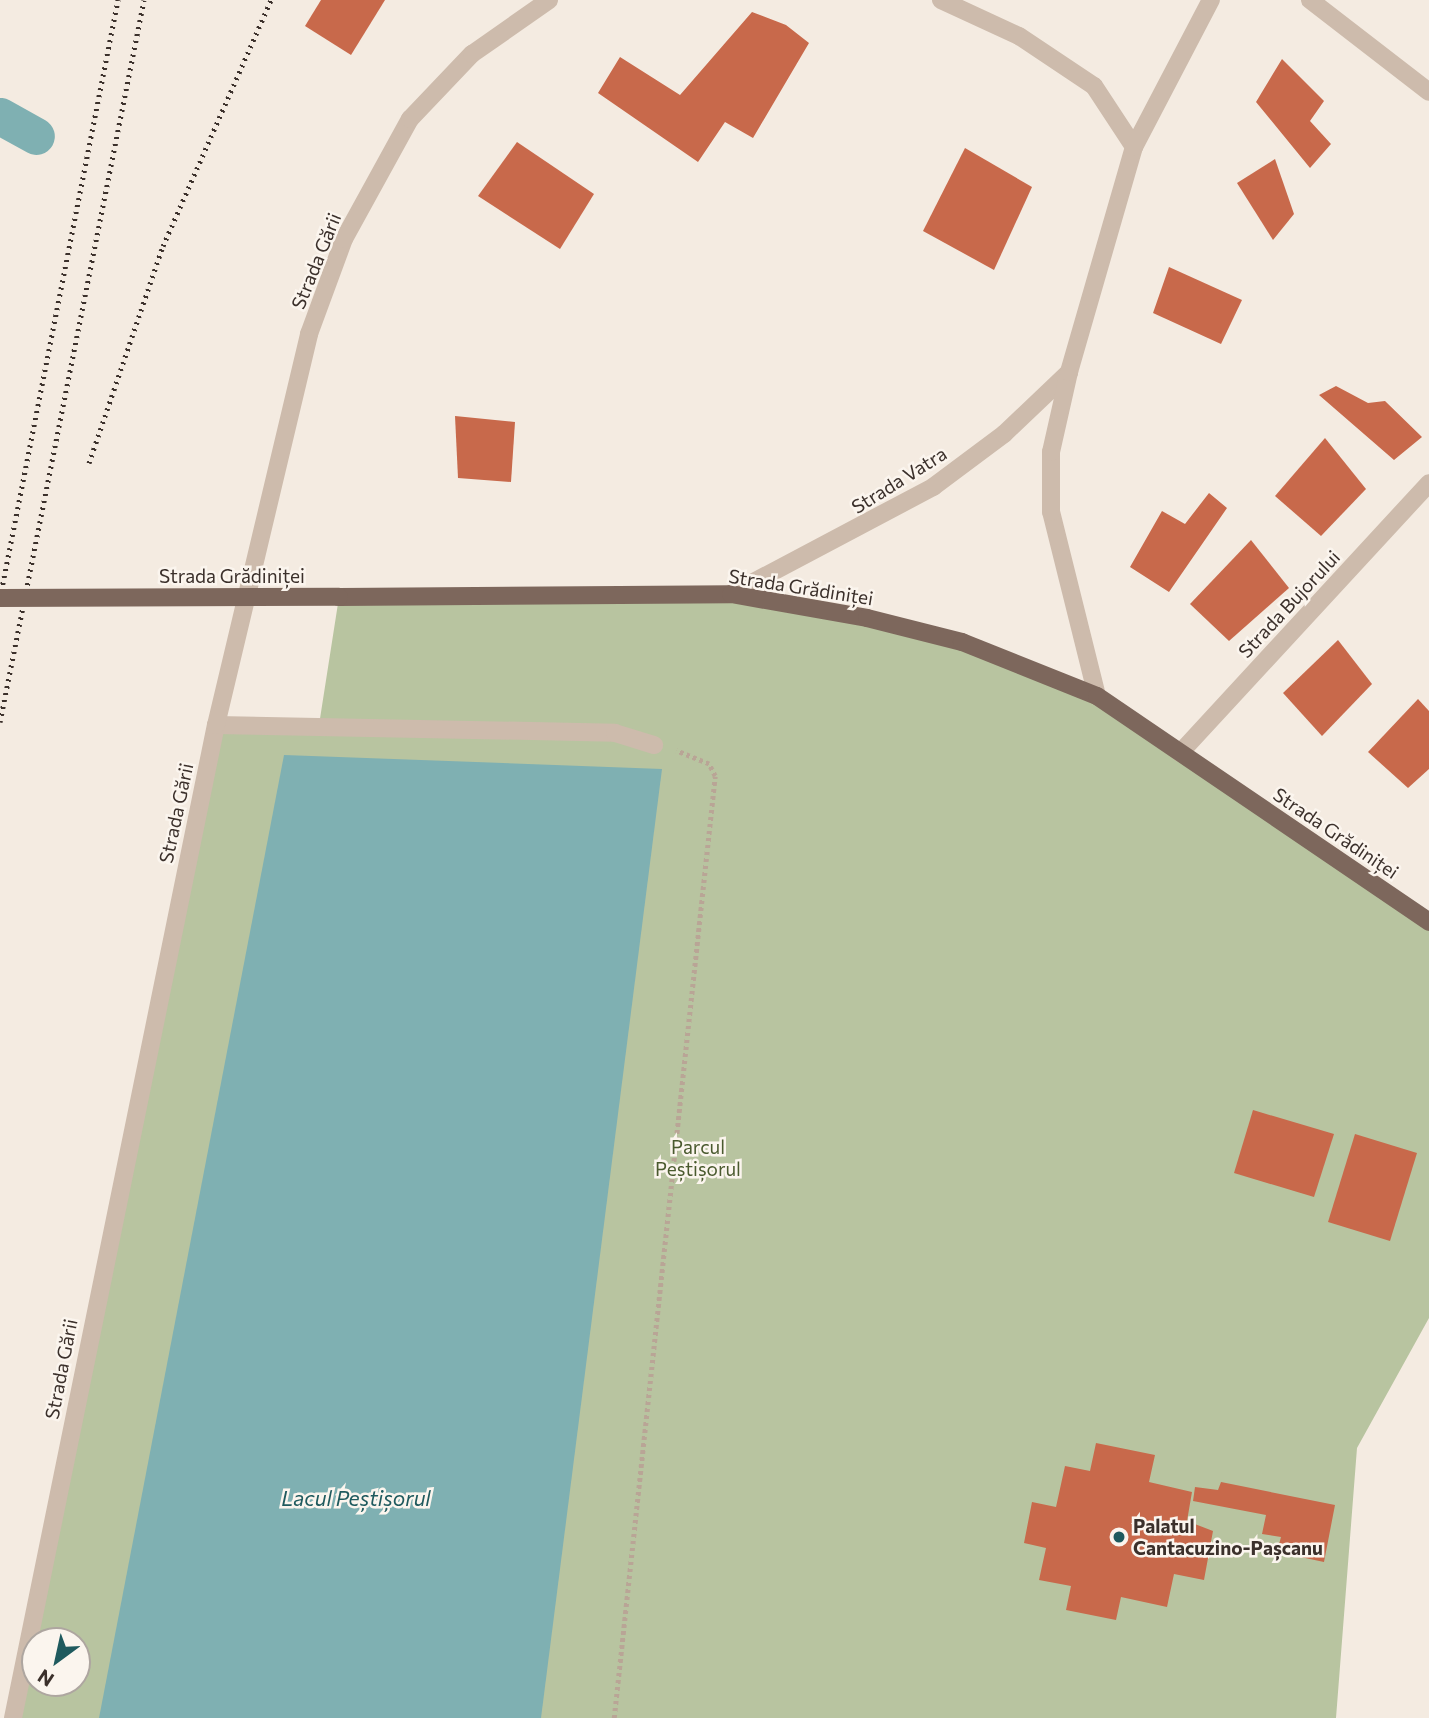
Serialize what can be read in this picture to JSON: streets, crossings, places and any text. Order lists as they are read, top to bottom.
{
  "streets": {
    "main road": ["Strada Grădiniței"],
    "street": ["Strada Gării", "Strada Vatra", "Strada Bujorului"]
  },
  "crossings": [
    ["Strada Vatra", "Strada Grădiniței"],
    ["Strada Grădiniței", "Strada Bujorului"]
  ],
  "water": ["Lacul Peștișorul"],
  "parks": ["Parcul Peștișorul"],
  "places": ["Palatul Cantacuzino-Pașcanu"],
  "north": "bottom left"
}
